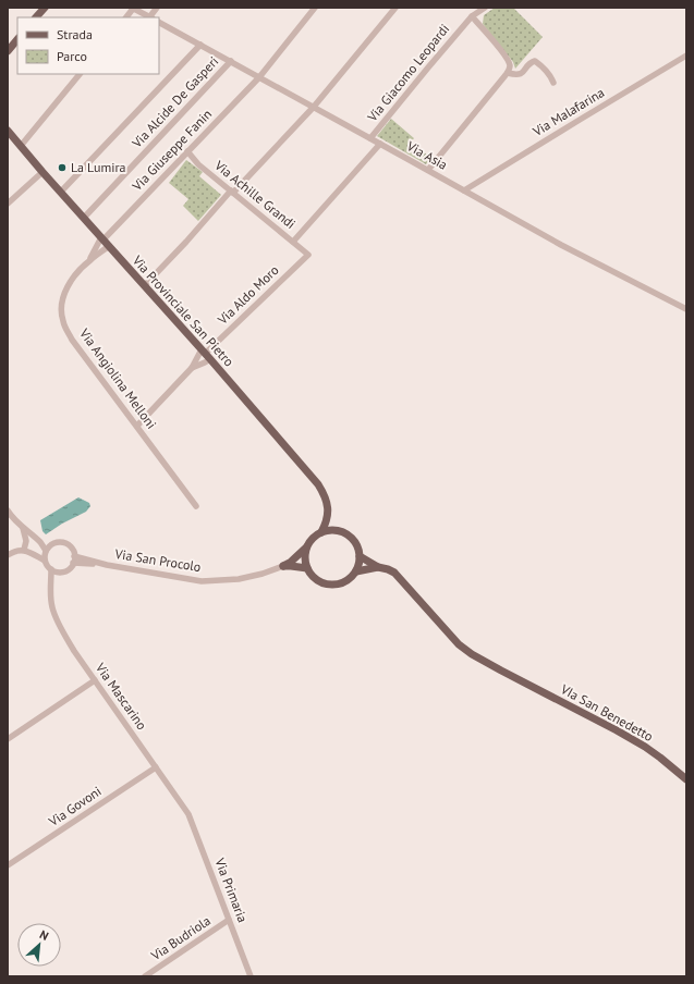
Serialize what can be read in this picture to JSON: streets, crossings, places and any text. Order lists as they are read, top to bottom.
{
  "streets": {
    "main road": ["Via Provinciale San Pietro", "VIa San Benedetto"],
    "street": [
      "Via Giacomo Leopardi",
      "Via Alcide De Gasperi",
      "Via Malafarina",
      "Via Giuseppe Fanin",
      "Via Asia",
      "Via Achille Grandi",
      "Via Aldo Moro",
      "Via Angiolina Melloni",
      "Via San Procolo",
      "Via Mascarino",
      "Via Govoni",
      "Via Primaria",
      "Via Budriola"
    ]
  },
  "crossings": [
    ["Via Giacomo Leopardi", "Via Asia"],
    ["Via Alcide De Gasperi", "Via Asia"],
    ["Via Alcide De Gasperi", "Via Provinciale San Pietro"],
    ["Via Malafarina", "Via Asia"],
    ["Via Giuseppe Fanin", "Via Asia"],
    ["Via Giuseppe Fanin", "Via Achille Grandi"],
    ["Via Giuseppe Fanin", "Via Provinciale San Pietro"],
    ["Via Giuseppe Fanin", "Via Angiolina Melloni"],
    ["Via Achille Grandi", "Via Aldo Moro"],
    ["Via Aldo Moro", "Via Provinciale San Pietro"],
    ["Via Provinciale San Pietro", "Via Angiolina Melloni"],
    ["Via San Procolo", "Via Mascarino"],
    ["Via Mascarino", "Via Govoni"],
    ["Via Mascarino", "Via Primaria"],
    ["Via Primaria", "Via Budriola"]
  ],
  "places": ["La Lumira"],
  "legend": ["Strada", "Parco"],
  "north": "top right"
}
